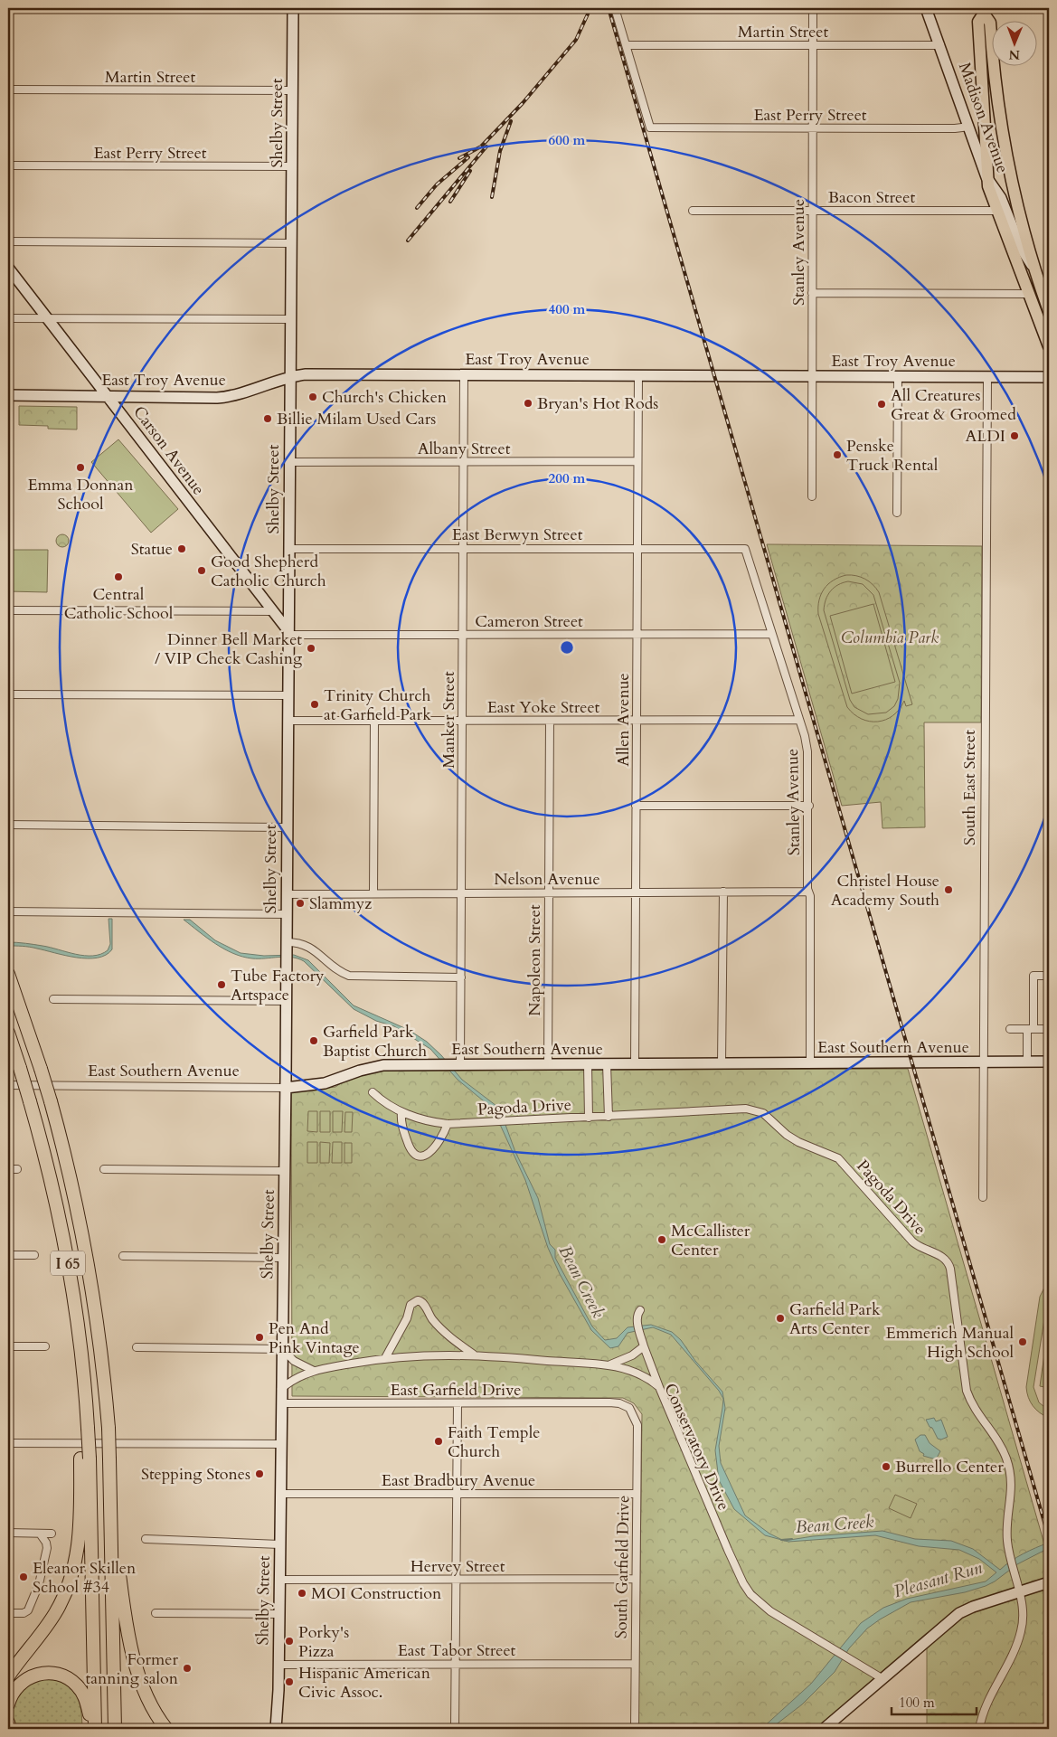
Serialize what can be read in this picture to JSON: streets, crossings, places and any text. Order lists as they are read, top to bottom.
{
  "streets": {
    "highway": ["I 65"],
    "main road": [
      "Madison Avenue",
      "Shelby Street",
      "East Troy Avenue",
      "Carson Avenue",
      "East Southern Avenue"
    ],
    "street": [
      "Martin Street",
      "East Perry Street",
      "Bacon Street",
      "Stanley Avenue",
      "Albany Street",
      "East Berwyn Street",
      "Cameron Street",
      "East Yoke Street",
      "Manker Street",
      "Allen Avenue",
      "South East Street",
      "Nelson Avenue",
      "Napoleon Street",
      "Pagoda Drive",
      "East Garfield Drive",
      "Conservatory Drive",
      "East Bradbury Avenue",
      "Hervey Street",
      "South Garfield Drive",
      "East Tabor Street"
    ]
  },
  "crossings": [
    ["Martin Street", "East Perry Street"],
    ["Martin Street", "Madison Avenue"],
    ["Martin Street", "Shelby Street"],
    ["Martin Street", "Stanley Avenue"],
    ["East Perry Street", "Madison Avenue"],
    ["East Perry Street", "Shelby Street"],
    ["East Perry Street", "Stanley Avenue"],
    ["Madison Avenue", "Bacon Street"],
    ["Shelby Street", "East Troy Avenue"],
    ["Shelby Street", "Albany Street"],
    ["Shelby Street", "Carson Avenue"],
    ["Shelby Street", "East Berwyn Street"],
    ["Shelby Street", "Cameron Street"],
    ["Shelby Street", "East Yoke Street"],
    ["Shelby Street", "Nelson Avenue"],
    ["Shelby Street", "East Southern Avenue"],
    ["Shelby Street", "East Garfield Drive"],
    ["Shelby Street", "Conservatory Drive"],
    ["Shelby Street", "East Bradbury Avenue"],
    ["Shelby Street", "Hervey Street"],
    ["Shelby Street", "East Tabor Street"],
    ["Bacon Street", "Stanley Avenue"],
    ["Stanley Avenue", "East Troy Avenue"],
    ["Stanley Avenue", "East Berwyn Street"],
    ["Stanley Avenue", "Cameron Street"],
    ["Stanley Avenue", "East Yoke Street"],
    ["Stanley Avenue", "Nelson Avenue"],
    ["Stanley Avenue", "East Southern Avenue"],
    ["East Troy Avenue", "Carson Avenue"],
    ["East Troy Avenue", "Manker Street"],
    ["East Troy Avenue", "Allen Avenue"],
    ["East Troy Avenue", "South East Street"],
    ["Albany Street", "Manker Street"],
    ["Albany Street", "Allen Avenue"],
    ["Carson Avenue", "Cameron Street"],
    ["East Berwyn Street", "Manker Street"],
    ["East Berwyn Street", "Allen Avenue"],
    ["Cameron Street", "Manker Street"],
    ["Cameron Street", "Allen Avenue"],
    ["East Yoke Street", "Manker Street"],
    ["East Yoke Street", "Allen Avenue"],
    ["East Yoke Street", "Napoleon Street"],
    ["Manker Street", "Nelson Avenue"],
    ["Manker Street", "East Southern Avenue"],
    ["Allen Avenue", "Nelson Avenue"],
    ["Allen Avenue", "East Southern Avenue"],
    ["South East Street", "East Southern Avenue"],
    ["Nelson Avenue", "Napoleon Street"],
    ["Napoleon Street", "East Southern Avenue"],
    ["East Garfield Drive", "South Garfield Drive"],
    ["East Bradbury Avenue", "South Garfield Drive"],
    ["Hervey Street", "South Garfield Drive"],
    ["South Garfield Drive", "East Tabor Street"]
  ],
  "water": ["Bean Creek", "Pleasant Run"],
  "parks": ["Columbia Park"],
  "places": [
    "Church's Chicken",
    "Bryan's Hot Rods",
    "All Creatures Great & Groomed",
    "Billie Milam Used Cars",
    "ALDI",
    "Penske Truck Rental",
    "Emma Donnan School",
    "Statue",
    "Good Shepherd Catholic Church",
    "Central Catholic School",
    "Dinner Bell Market / VIP Check Cashing",
    "Trinity Church at Garfield Park",
    "Christel House Academy South",
    "Slammyz",
    "Tube Factory Artspace",
    "Garfield Park Baptist Church",
    "McCallister Center",
    "Garfield Park Arts Center",
    "Pen And Pink Vintage",
    "Emmerich Manual High School",
    "Faith Temple Church",
    "Burrello Center",
    "Stepping Stones",
    "Eleanor Skillen School #34",
    "MOI Construction",
    "Porky's Pizza",
    "Former tanning salon",
    "Hispanic American Civic Assoc."
  ],
  "scale_bar": "100 m",
  "north": "bottom",
  "rings": ["600 m", "400 m", "200 m"]
}
